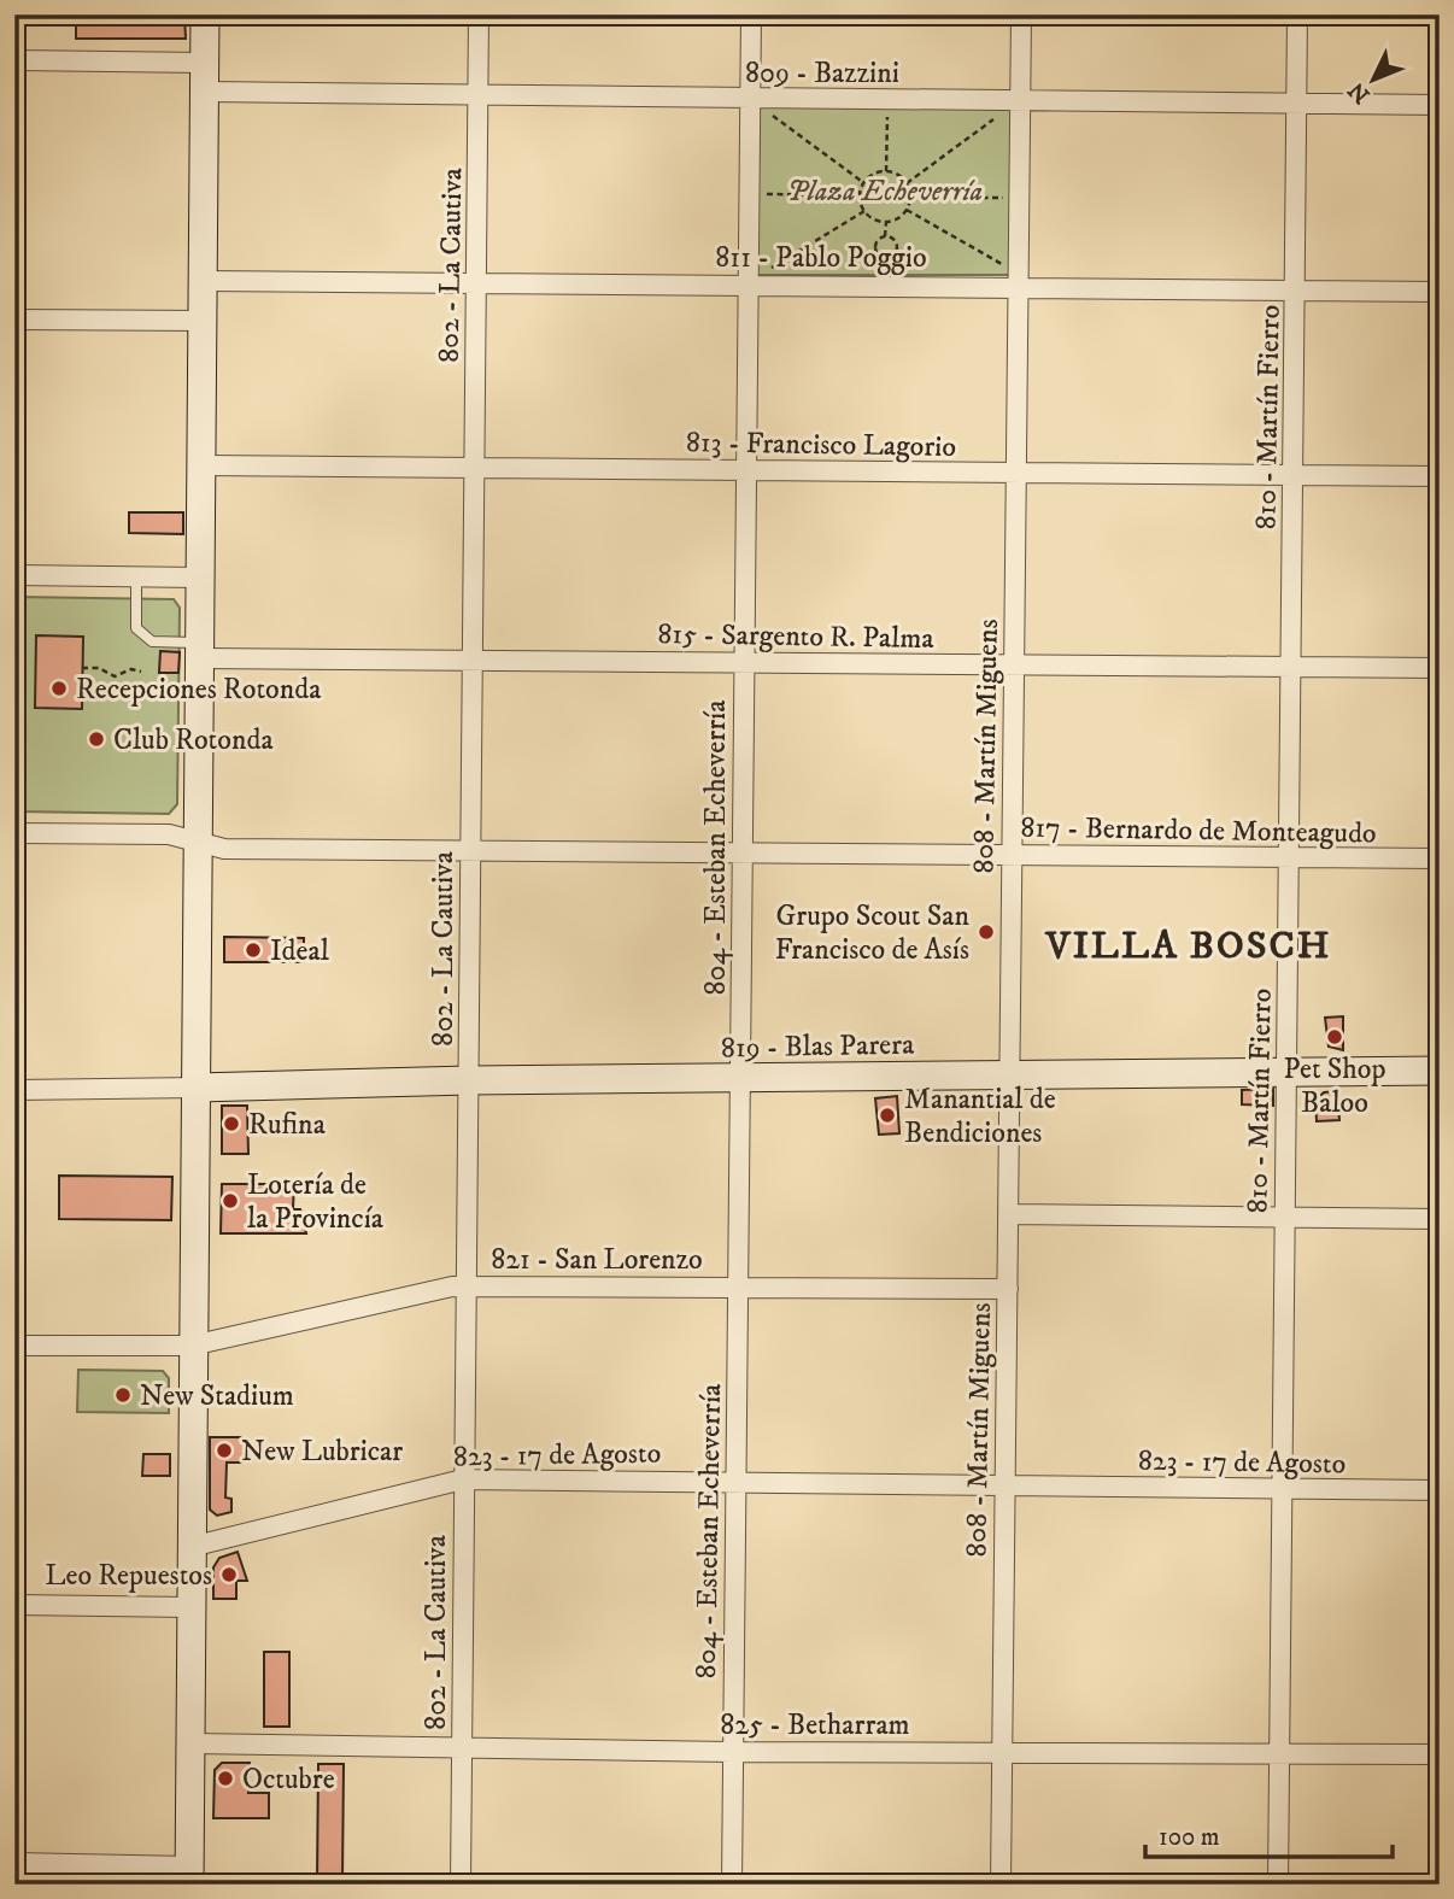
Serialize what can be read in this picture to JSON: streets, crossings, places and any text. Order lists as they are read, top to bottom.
{
  "streets": {
    "main road": ["819 - Blas Parera"],
    "street": [
      "809 - Bazzini",
      "811 - Pablo Poggio",
      "802 - La Cautiva",
      "810 - Martín Fierro",
      "813 - Francisco Lagorio",
      "815 - Sargento R. Palma",
      "808 - Martín Miguens",
      "817 - Bernardo de Monteagudo",
      "804 - Esteban Echeverría",
      "821 - San Lorenzo",
      "823 - 17 de Agosto",
      "825 - Betharram"
    ]
  },
  "crossings": [
    ["809 - Bazzini", "802 - La Cautiva"],
    ["809 - Bazzini", "810 - Martín Fierro"],
    ["809 - Bazzini", "808 - Martín Miguens"],
    ["809 - Bazzini", "804 - Esteban Echeverría"],
    ["811 - Pablo Poggio", "802 - La Cautiva"],
    ["811 - Pablo Poggio", "810 - Martín Fierro"],
    ["811 - Pablo Poggio", "808 - Martín Miguens"],
    ["811 - Pablo Poggio", "804 - Esteban Echeverría"],
    ["802 - La Cautiva", "813 - Francisco Lagorio"],
    ["802 - La Cautiva", "815 - Sargento R. Palma"],
    ["802 - La Cautiva", "817 - Bernardo de Monteagudo"],
    ["802 - La Cautiva", "819 - Blas Parera"],
    ["802 - La Cautiva", "821 - San Lorenzo"],
    ["802 - La Cautiva", "823 - 17 de Agosto"],
    ["802 - La Cautiva", "825 - Betharram"],
    ["810 - Martín Fierro", "813 - Francisco Lagorio"],
    ["810 - Martín Fierro", "815 - Sargento R. Palma"],
    ["810 - Martín Fierro", "817 - Bernardo de Monteagudo"],
    ["810 - Martín Fierro", "819 - Blas Parera"],
    ["810 - Martín Fierro", "823 - 17 de Agosto"],
    ["810 - Martín Fierro", "825 - Betharram"],
    ["813 - Francisco Lagorio", "808 - Martín Miguens"],
    ["813 - Francisco Lagorio", "804 - Esteban Echeverría"],
    ["815 - Sargento R. Palma", "808 - Martín Miguens"],
    ["815 - Sargento R. Palma", "804 - Esteban Echeverría"],
    ["808 - Martín Miguens", "817 - Bernardo de Monteagudo"],
    ["808 - Martín Miguens", "819 - Blas Parera"],
    ["808 - Martín Miguens", "821 - San Lorenzo"],
    ["808 - Martín Miguens", "823 - 17 de Agosto"],
    ["808 - Martín Miguens", "825 - Betharram"],
    ["817 - Bernardo de Monteagudo", "804 - Esteban Echeverría"],
    ["804 - Esteban Echeverría", "819 - Blas Parera"],
    ["804 - Esteban Echeverría", "821 - San Lorenzo"],
    ["804 - Esteban Echeverría", "823 - 17 de Agosto"],
    ["804 - Esteban Echeverría", "825 - Betharram"]
  ],
  "districts": ["VILLA BOSCH"],
  "parks": ["Plaza Echeverría"],
  "places": [
    "Recepciones Rotonda",
    "Club Rotonda",
    "Grupo Scout San Francisco de Asís",
    "Ideal",
    "Pet Shop Baloo",
    "Manantial de Bendiciones",
    "Rufina",
    "Lotería de la Provincía",
    "New Stadium",
    "New Lubricar",
    "Leo Repuestos",
    "Octubre"
  ],
  "scale_bar": "100 m",
  "north": "bottom left"
}
